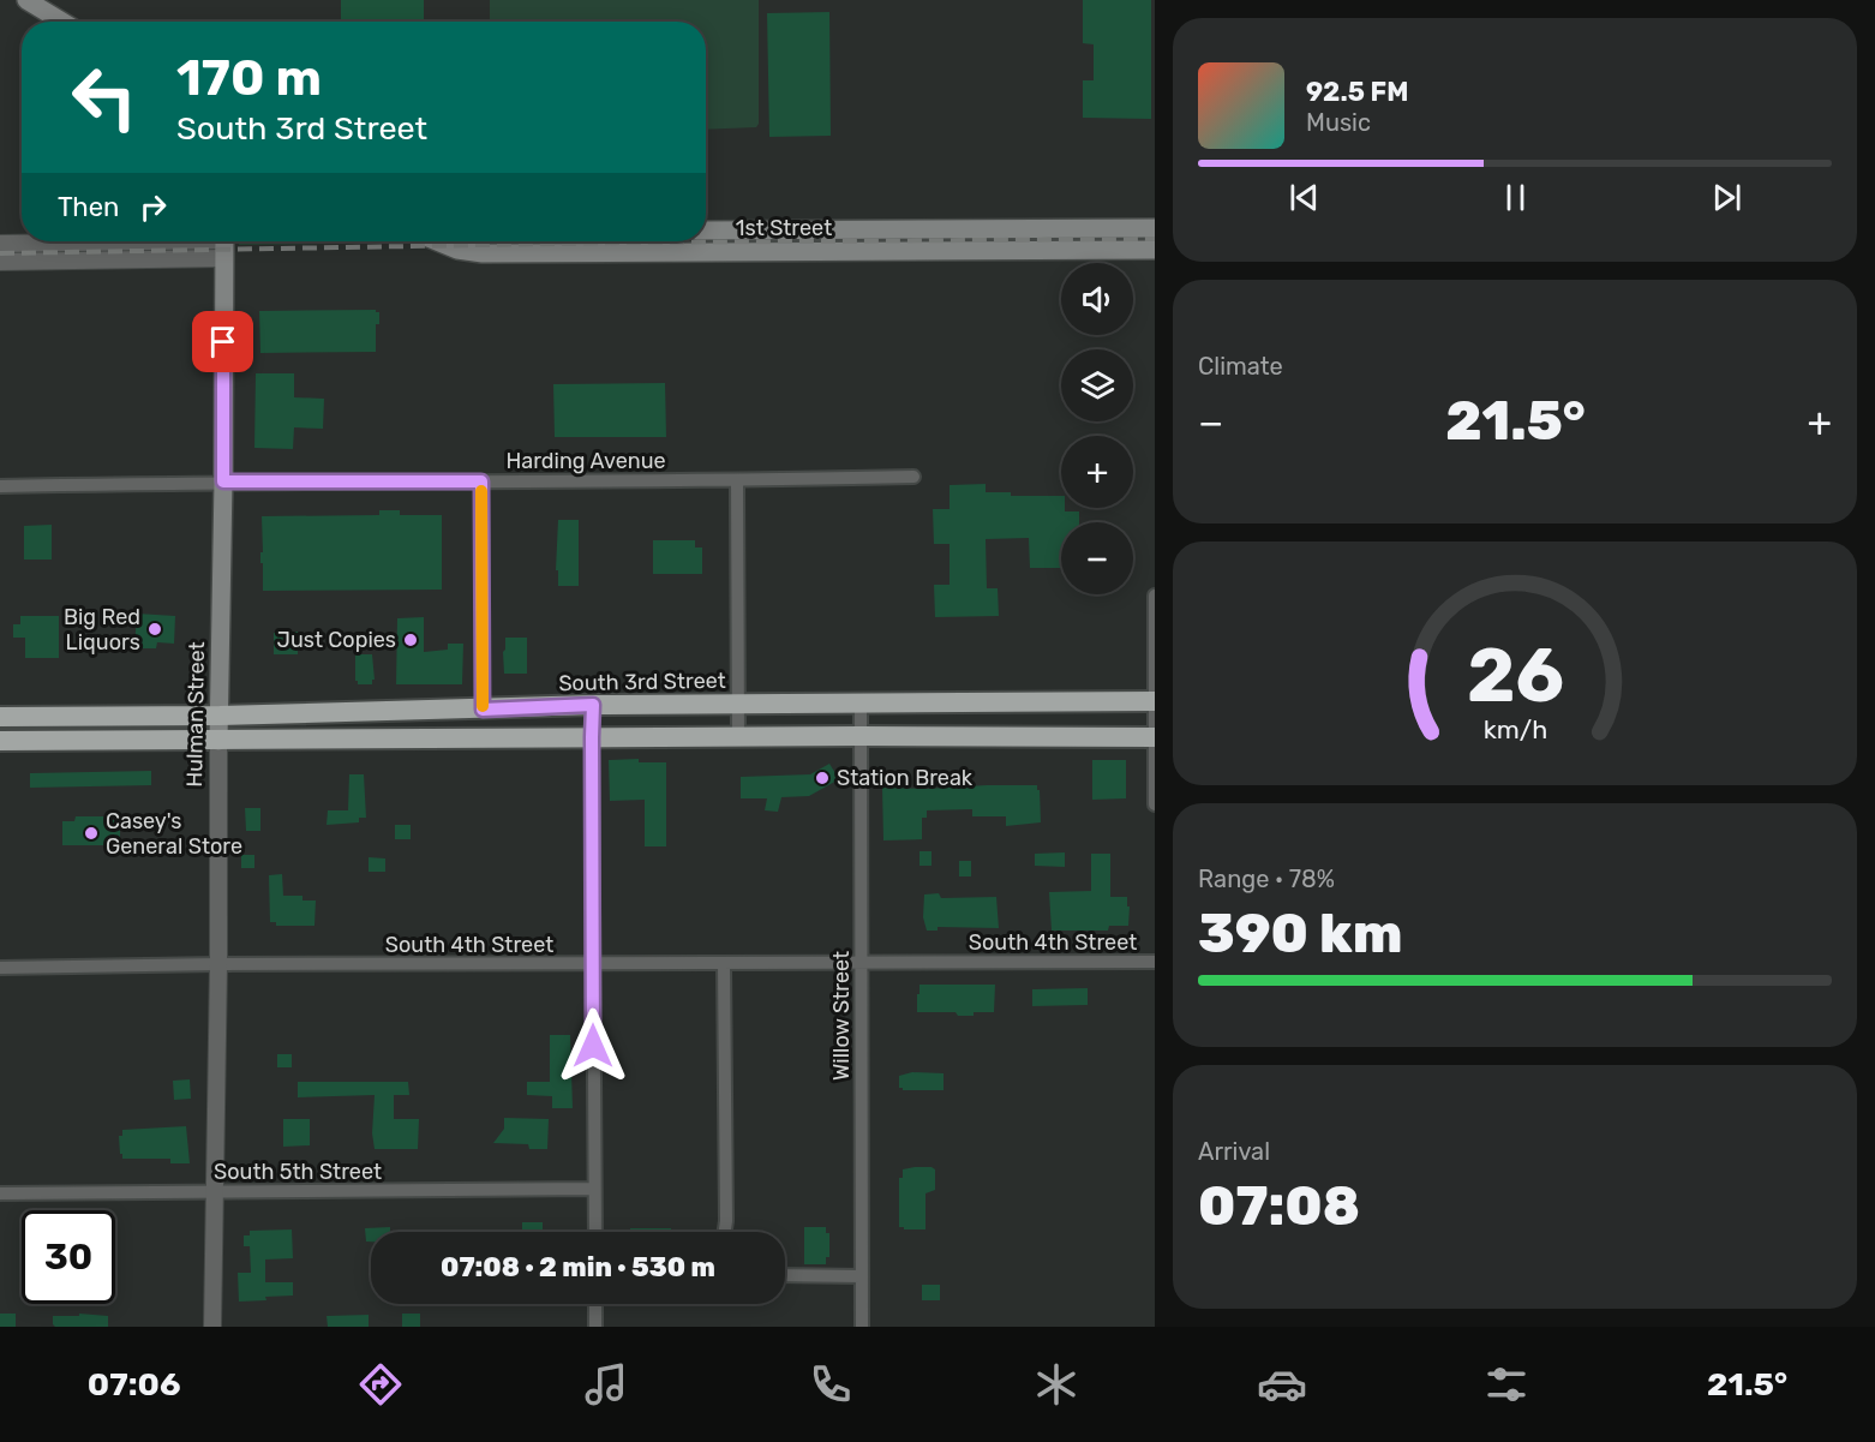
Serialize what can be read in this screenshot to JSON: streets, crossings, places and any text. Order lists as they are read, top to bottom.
{
  "streets": {
    "highway": ["South 3rd Street"],
    "main road": ["1st Street", "Hulman Street"],
    "street": [
      "Harding Avenue",
      "South 4th Street",
      "Willow Street",
      "South 5th Street"
    ]
  },
  "crossings": [
    ["Harding Avenue", "Hulman Street"],
    ["South 3rd Street", "Hulman Street"],
    ["South 3rd Street", "Willow Street"],
    ["Hulman Street", "South 4th Street"],
    ["Hulman Street", "South 5th Street"],
    ["South 4th Street", "Willow Street"]
  ],
  "places": [
    "Big Red Liquors",
    "Just Copies",
    "Station Break",
    "Casey's General Store"
  ],
  "page": {
    "turn": ["170 m", "South 3rd Street"],
    "song": ["92.5 FM", "Music"],
    "then": "Then",
    "map_buttons": ["+", "−"],
    "tile": [
      "Climate",
      ["Range · 78%", "390 km"],
      ["Arrival", "07:08"]
    ],
    "heat": ["−", "21.5°", "+"],
    "limit": "30",
    "trip": "07:08 · 2 min · 530 m",
    "tabs": ["07:06", "21.5°"],
    "gauge": ["26", "km/h"]
  }
}
